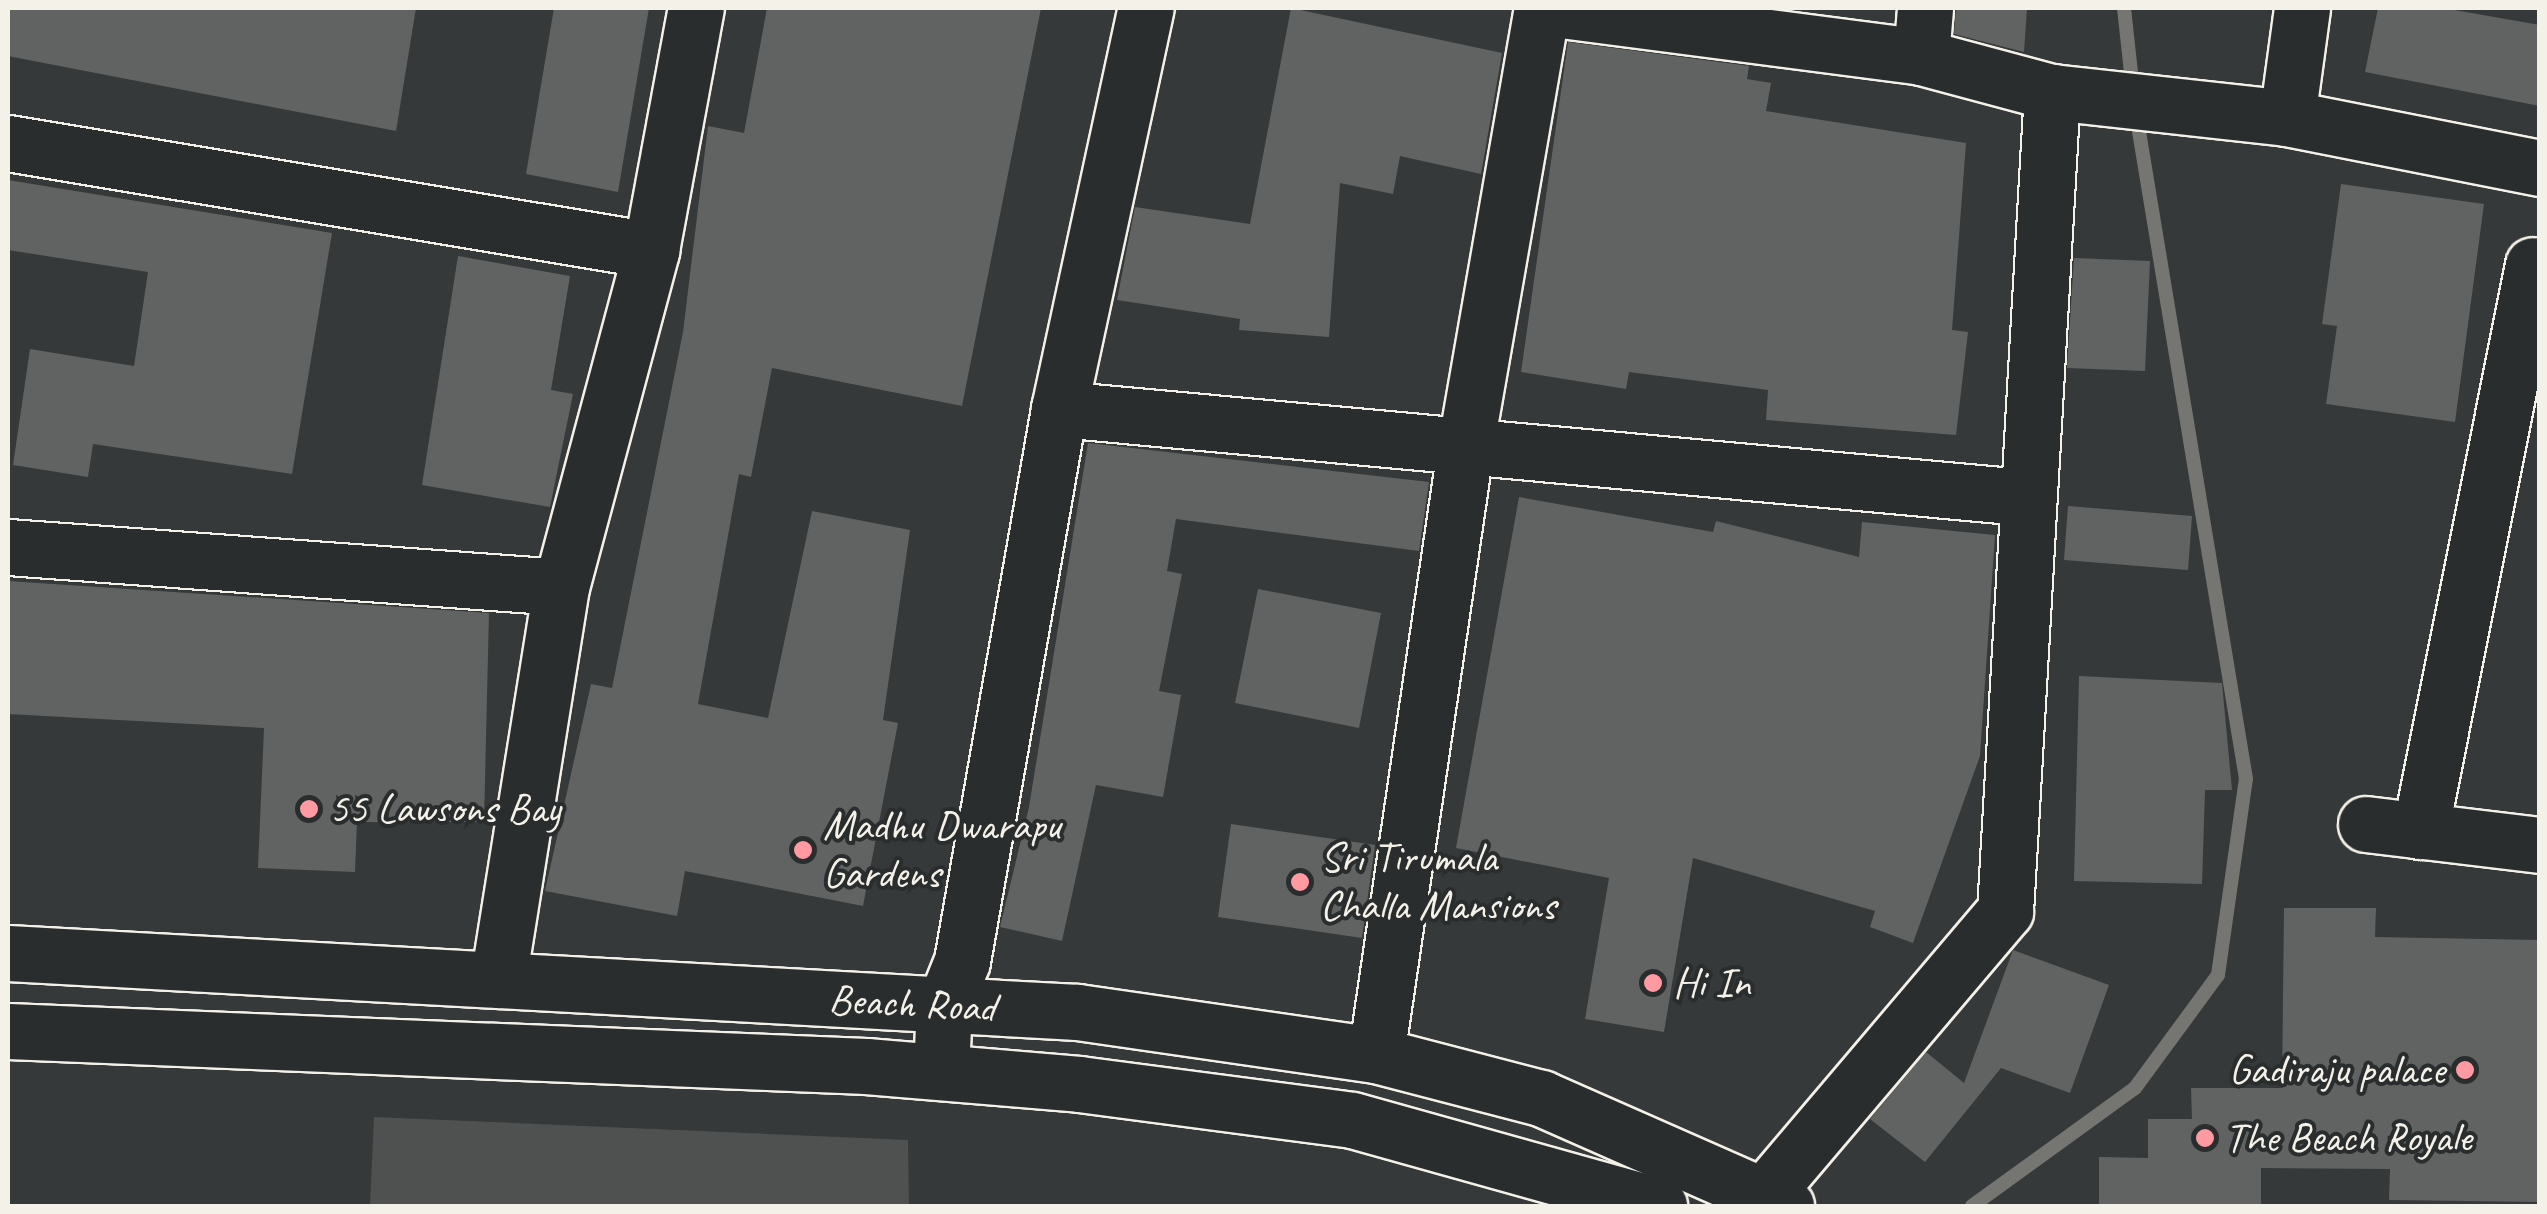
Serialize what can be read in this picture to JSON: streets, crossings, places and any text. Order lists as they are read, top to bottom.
{
  "streets": {
    "street": ["Beach Road"]
  },
  "places": [
    "55 Lawsons Bay",
    "Madhu Dwarapu Gardens",
    "Sri Tirumala Challa Mansions",
    "Hi In",
    "Gadiraju palace",
    "The Beach Royale"
  ]
}
